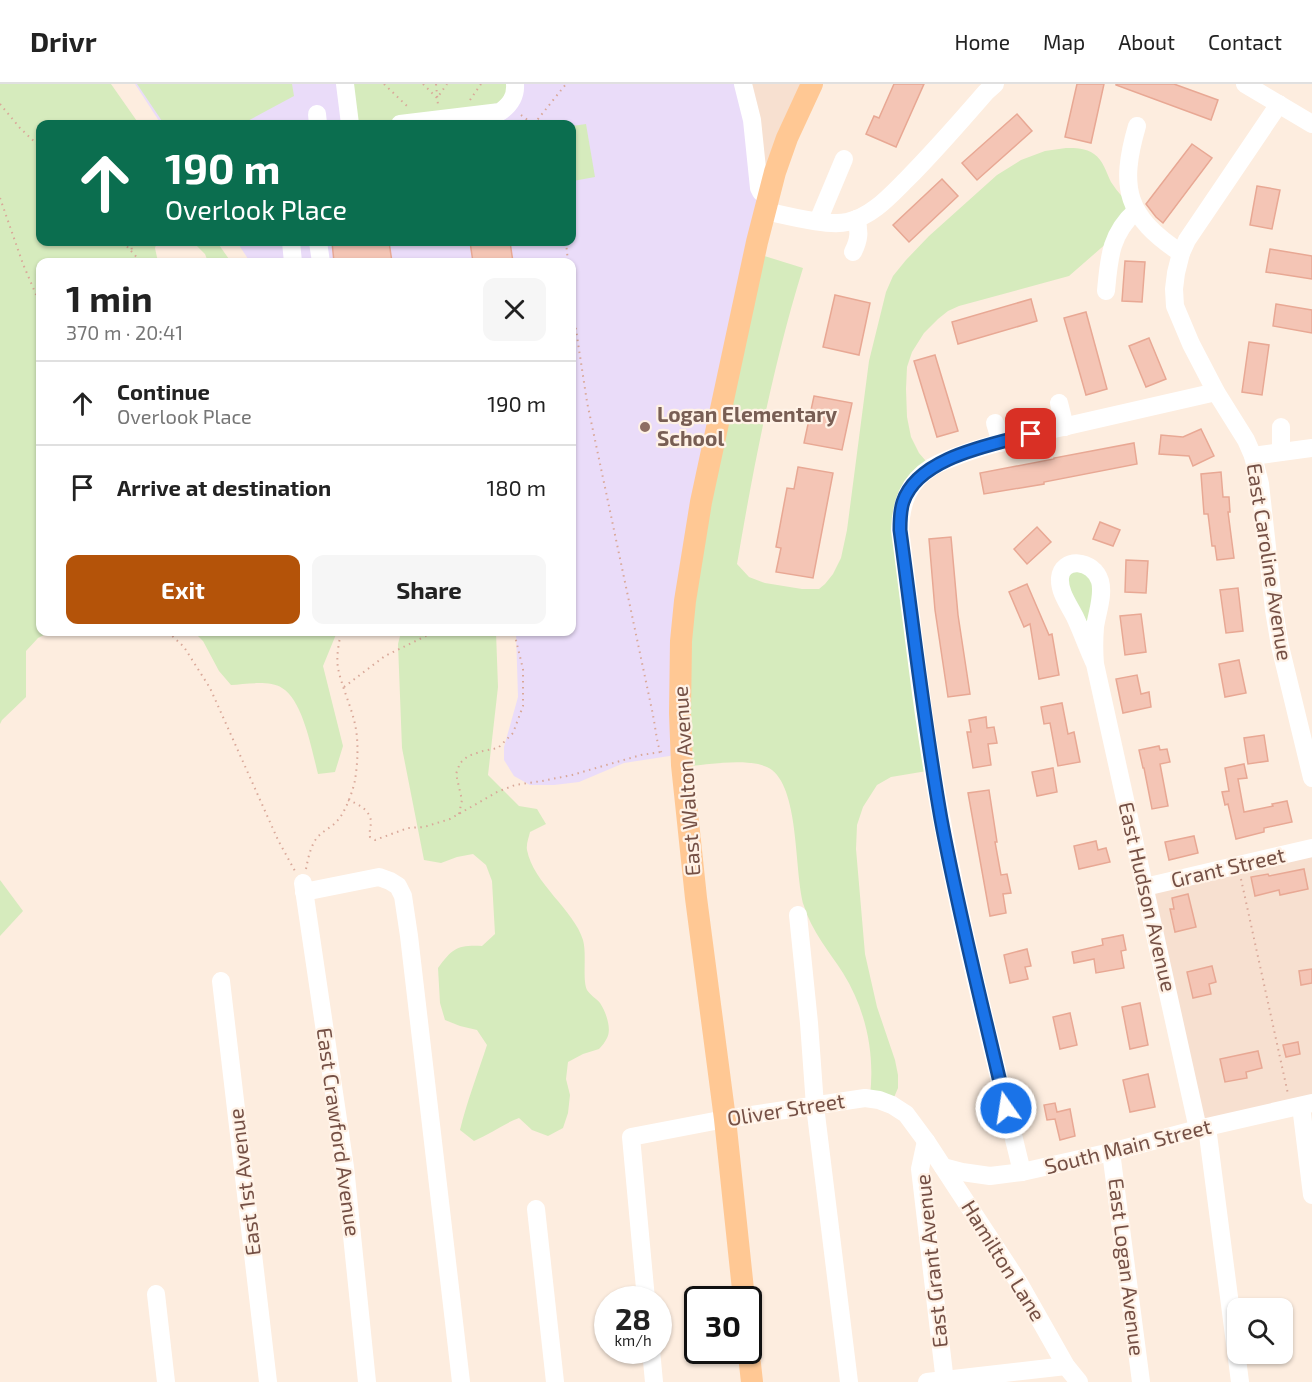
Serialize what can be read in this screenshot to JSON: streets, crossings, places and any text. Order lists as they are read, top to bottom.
{
  "streets": {
    "main road": ["East Walton Avenue"],
    "street": [
      "East Caroline Avenue",
      "Grant Street",
      "East Hudson Avenue",
      "Oliver Street",
      "East Crawford Avenue",
      "South Main Street",
      "East 1st Avenue",
      "East Grant Avenue",
      "Hamilton Lane",
      "East Logan Avenue"
    ]
  },
  "crossings": [
    ["East Walton Avenue", "Oliver Street"],
    ["Grant Street", "East Hudson Avenue"],
    ["East Hudson Avenue", "South Main Street"],
    ["Oliver Street", "East Grant Avenue"],
    ["Oliver Street", "Hamilton Lane"],
    ["South Main Street", "Hamilton Lane"],
    ["South Main Street", "East Logan Avenue"],
    ["East Grant Avenue", "Hamilton Lane"]
  ],
  "places": ["Logan Elementary School"],
  "page": {
    "header": "Drivr",
    "nav": [
      "Home",
      "Map",
      "About",
      "Contact"
    ],
    "turn": ["190 m", "Overlook Place"],
    "heading": ["1 min", "370 m · 20:41"],
    "list": [
      {
        "name": "Continue",
        "note": "Overlook Place",
        "value": "190 m"
      },
      {
        "name": "Arrive at destination",
        "value": "180 m"
      }
    ],
    "buttons": ["Exit", "Share"],
    "speed": "28 km/h",
    "limit": "30"
  }
}
